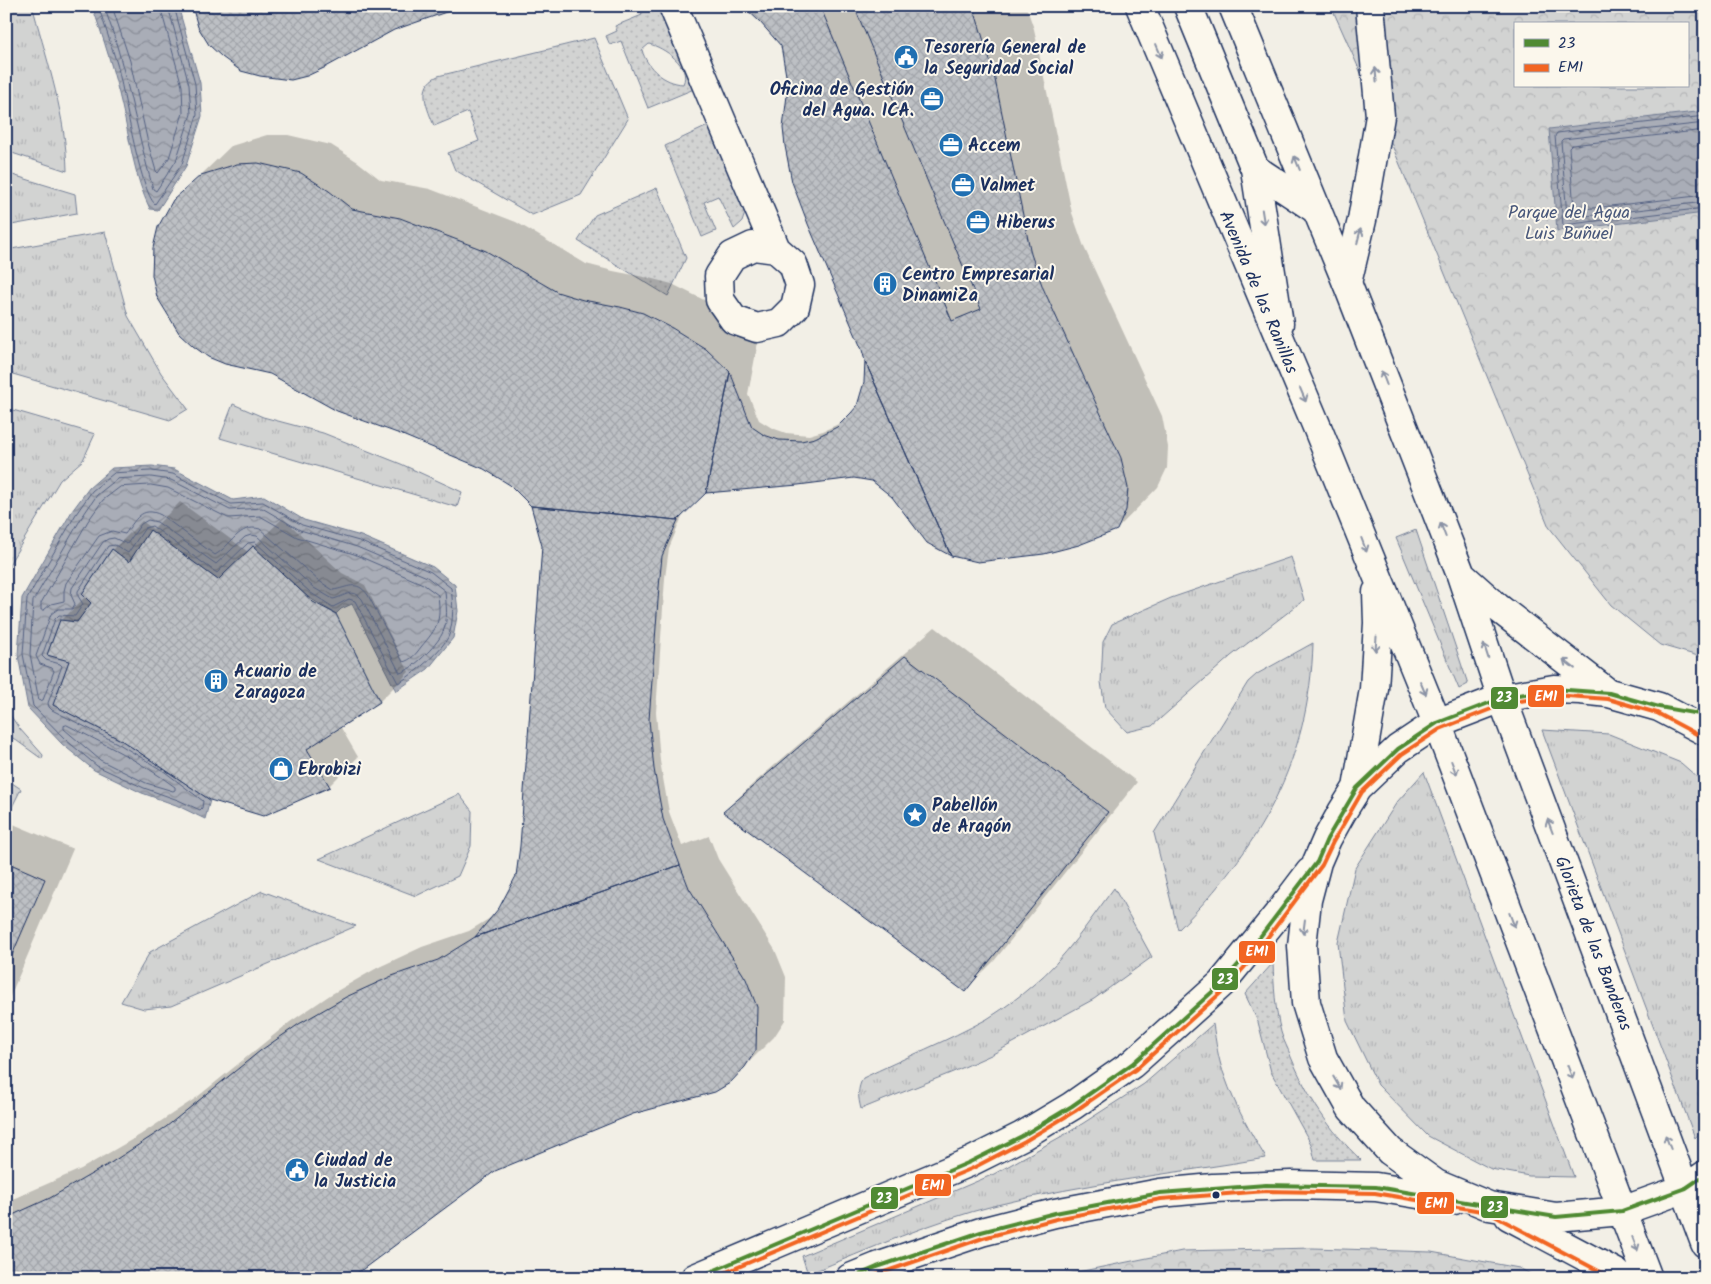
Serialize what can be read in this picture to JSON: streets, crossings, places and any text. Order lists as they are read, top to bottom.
{
  "streets": {
    "main road": ["Avenida de las Ranillas", "Glorieta de las Banderas"]
  },
  "parks": ["Parque del Agua Luis Buñuel"],
  "places": {
    "public building": ["Tesorería General de la Seguridad Social", "Ciudad de la Justicia"],
    "office": [
      "Oficina de Gestión del Agua. ICA.",
      "Accem",
      "Valmet",
      "Hiberus"
    ],
    "building": ["Centro Empresarial DinamiZa", "Acuario de Zaragoza"],
    "shop": ["Ebrobizi"],
    "place": ["Pabellón de Aragón"]
  },
  "lines": ["transit line 23", "transit line EM1"],
  "legend": ["23", "EM1"]
}
